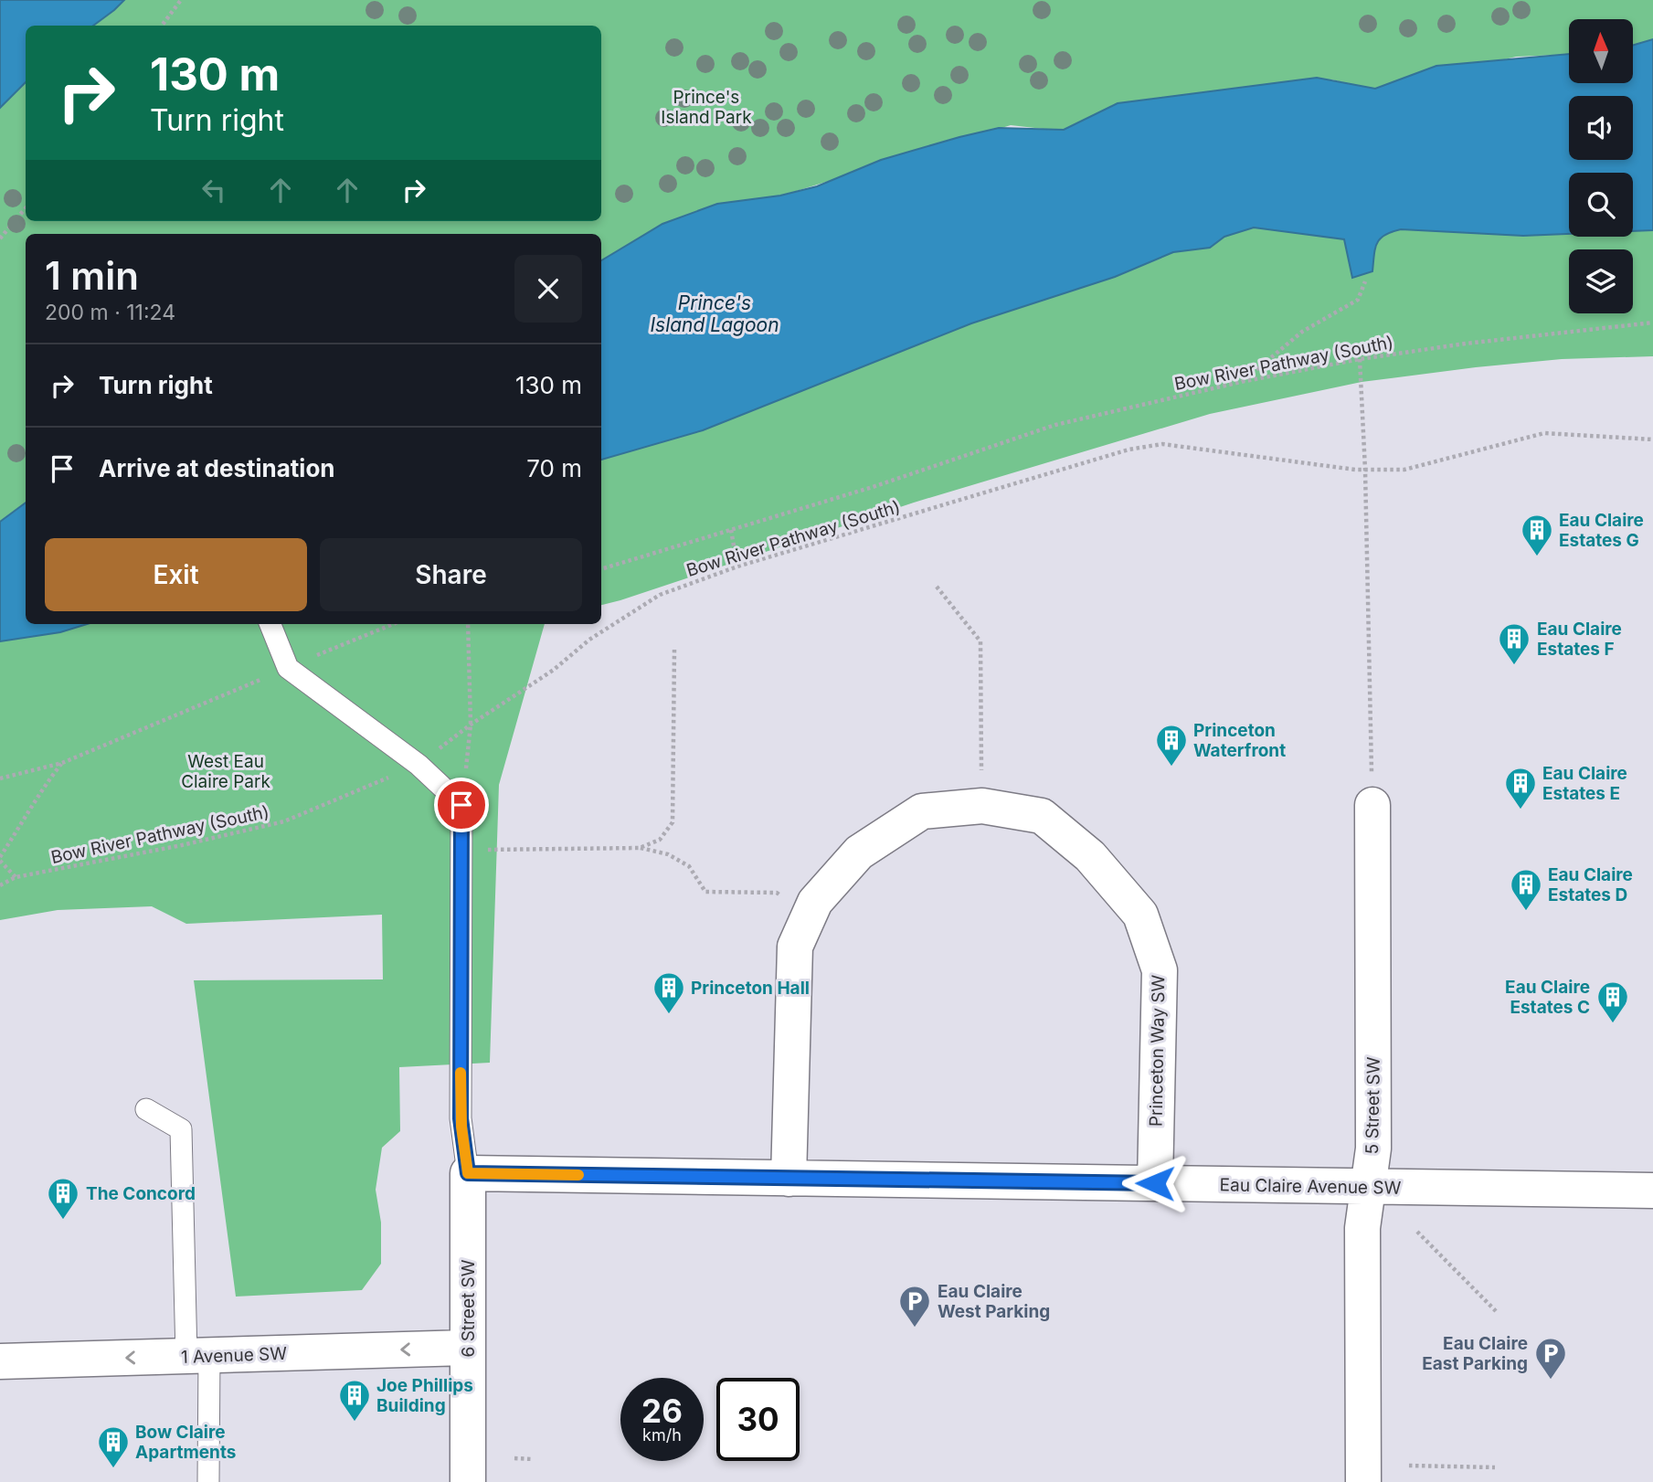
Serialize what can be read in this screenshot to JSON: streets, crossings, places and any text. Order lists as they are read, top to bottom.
{
  "streets": {
    "street": [
      "Princeton Way SW",
      "5 Street SW",
      "Eau Claire Avenue SW",
      "6 Street SW",
      "1 Avenue SW"
    ],
    "path": ["Bow River Pathway (South)"]
  },
  "crossings": [
    ["Princeton Way SW", "Eau Claire Avenue SW"],
    ["5 Street SW", "Eau Claire Avenue SW"],
    ["Eau Claire Avenue SW", "6 Street SW"],
    ["6 Street SW", "1 Avenue SW"]
  ],
  "one_way": ["1 Avenue SW"],
  "water": ["Prince's Island Lagoon"],
  "parks": ["Prince's Island Park", "West Eau Claire Park"],
  "places": {
    "building": [
      "Eau Claire Estates G",
      "Eau Claire Estates F",
      "Princeton Waterfront",
      "Eau Claire Estates E",
      "Eau Claire Estates D",
      "Princeton Hall",
      "Eau Claire Estates C",
      "The Concord",
      "Joe Phillips Building",
      "Bow Claire Apartments"
    ],
    "parking": ["Eau Claire West Parking", "Eau Claire East Parking"]
  },
  "north": "top",
  "page": {
    "turn": ["130 m", "Turn right"],
    "heading": ["1 min", "200 m · 11:24"],
    "list": [
      {
        "name": "Turn right",
        "value": "130 m"
      },
      {
        "name": "Arrive at destination",
        "value": "70 m"
      }
    ],
    "buttons": ["Exit", "Share"],
    "speed": "26 km/h",
    "limit": "30"
  }
}
